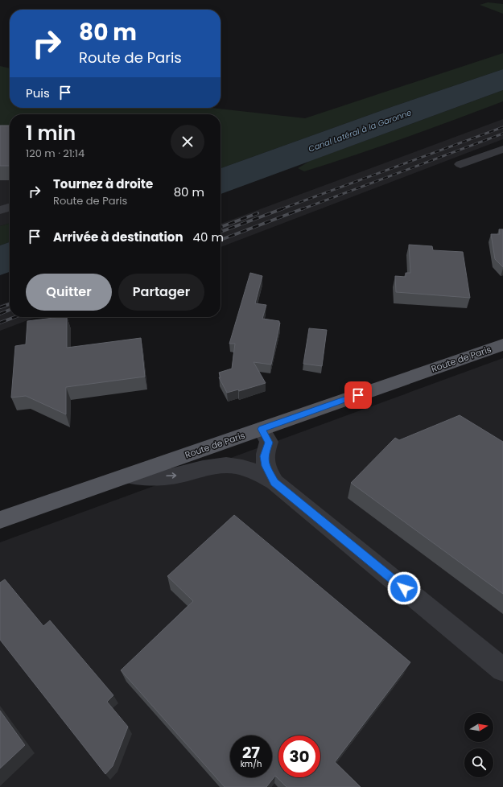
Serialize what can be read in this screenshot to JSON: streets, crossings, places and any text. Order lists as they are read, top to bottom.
{
  "streets": {
    "main road": ["Route de Paris"]
  },
  "water": ["Canal Latéral à la Garonne"],
  "north": "right",
  "page": {
    "turn": ["80 m", "Route de Paris"],
    "then": "Puis",
    "heading": ["1 min", "120 m · 21:14"],
    "list": [
      {
        "name": "Tournez à droite",
        "note": "Route de Paris",
        "value": "80 m"
      },
      {
        "name": "Arrivée à destination",
        "value": "40 m"
      }
    ],
    "buttons": ["Quitter", "Partager"],
    "speed": "27 km/h",
    "limit": "30"
  }
}
